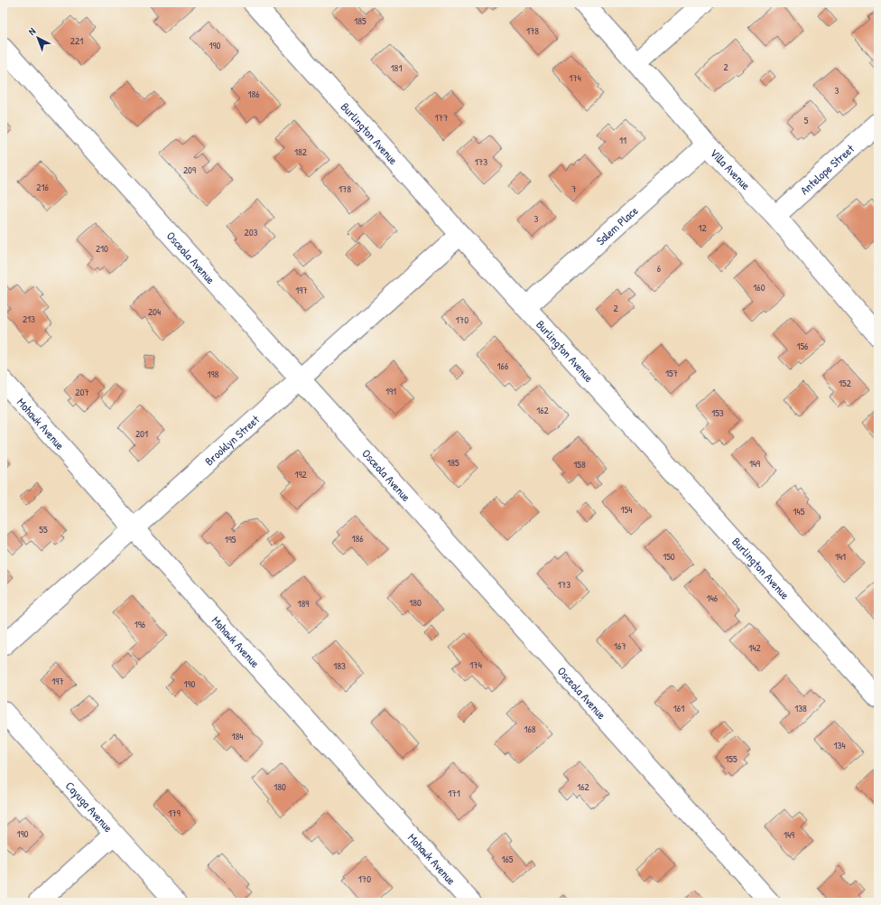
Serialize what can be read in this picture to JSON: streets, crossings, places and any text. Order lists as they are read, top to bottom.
{
  "streets": {
    "street": [
      "Burlington Avenue",
      "Villa Avenue",
      "Antelope Street",
      "Salem Place",
      "Osceola Avenue",
      "Mohawk Avenue",
      "Brooklyn Street",
      "Cayuga Avenue"
    ]
  },
  "crossings": [
    ["Burlington Avenue", "Salem Place"],
    ["Burlington Avenue", "Brooklyn Street"],
    ["Villa Avenue", "Antelope Street"],
    ["Villa Avenue", "Salem Place"],
    ["Osceola Avenue", "Brooklyn Street"],
    ["Mohawk Avenue", "Brooklyn Street"]
  ],
  "house_numbers": [
    "185",
    "178",
    "221",
    "190",
    "2",
    "181",
    "174",
    "3",
    "186",
    "177",
    "5",
    "11",
    "182",
    "173",
    "209",
    "216",
    "178",
    "7",
    "3",
    "12",
    "203",
    "210",
    "6",
    "160",
    "197",
    "2",
    "204",
    "213",
    "170",
    "156",
    "166",
    "157",
    "198",
    "152",
    "191",
    "207",
    "162",
    "153",
    "201",
    "185",
    "149",
    "158",
    "192",
    "154",
    "145",
    "55",
    "186",
    "195",
    "150",
    "141",
    "173",
    "146",
    "180",
    "189",
    "196",
    "167",
    "142",
    "174",
    "183",
    "197",
    "190",
    "161",
    "138",
    "168",
    "184",
    "134",
    "155",
    "180",
    "162",
    "171",
    "179",
    "190",
    "149",
    "165",
    "170"
  ],
  "north": "top left"
}
